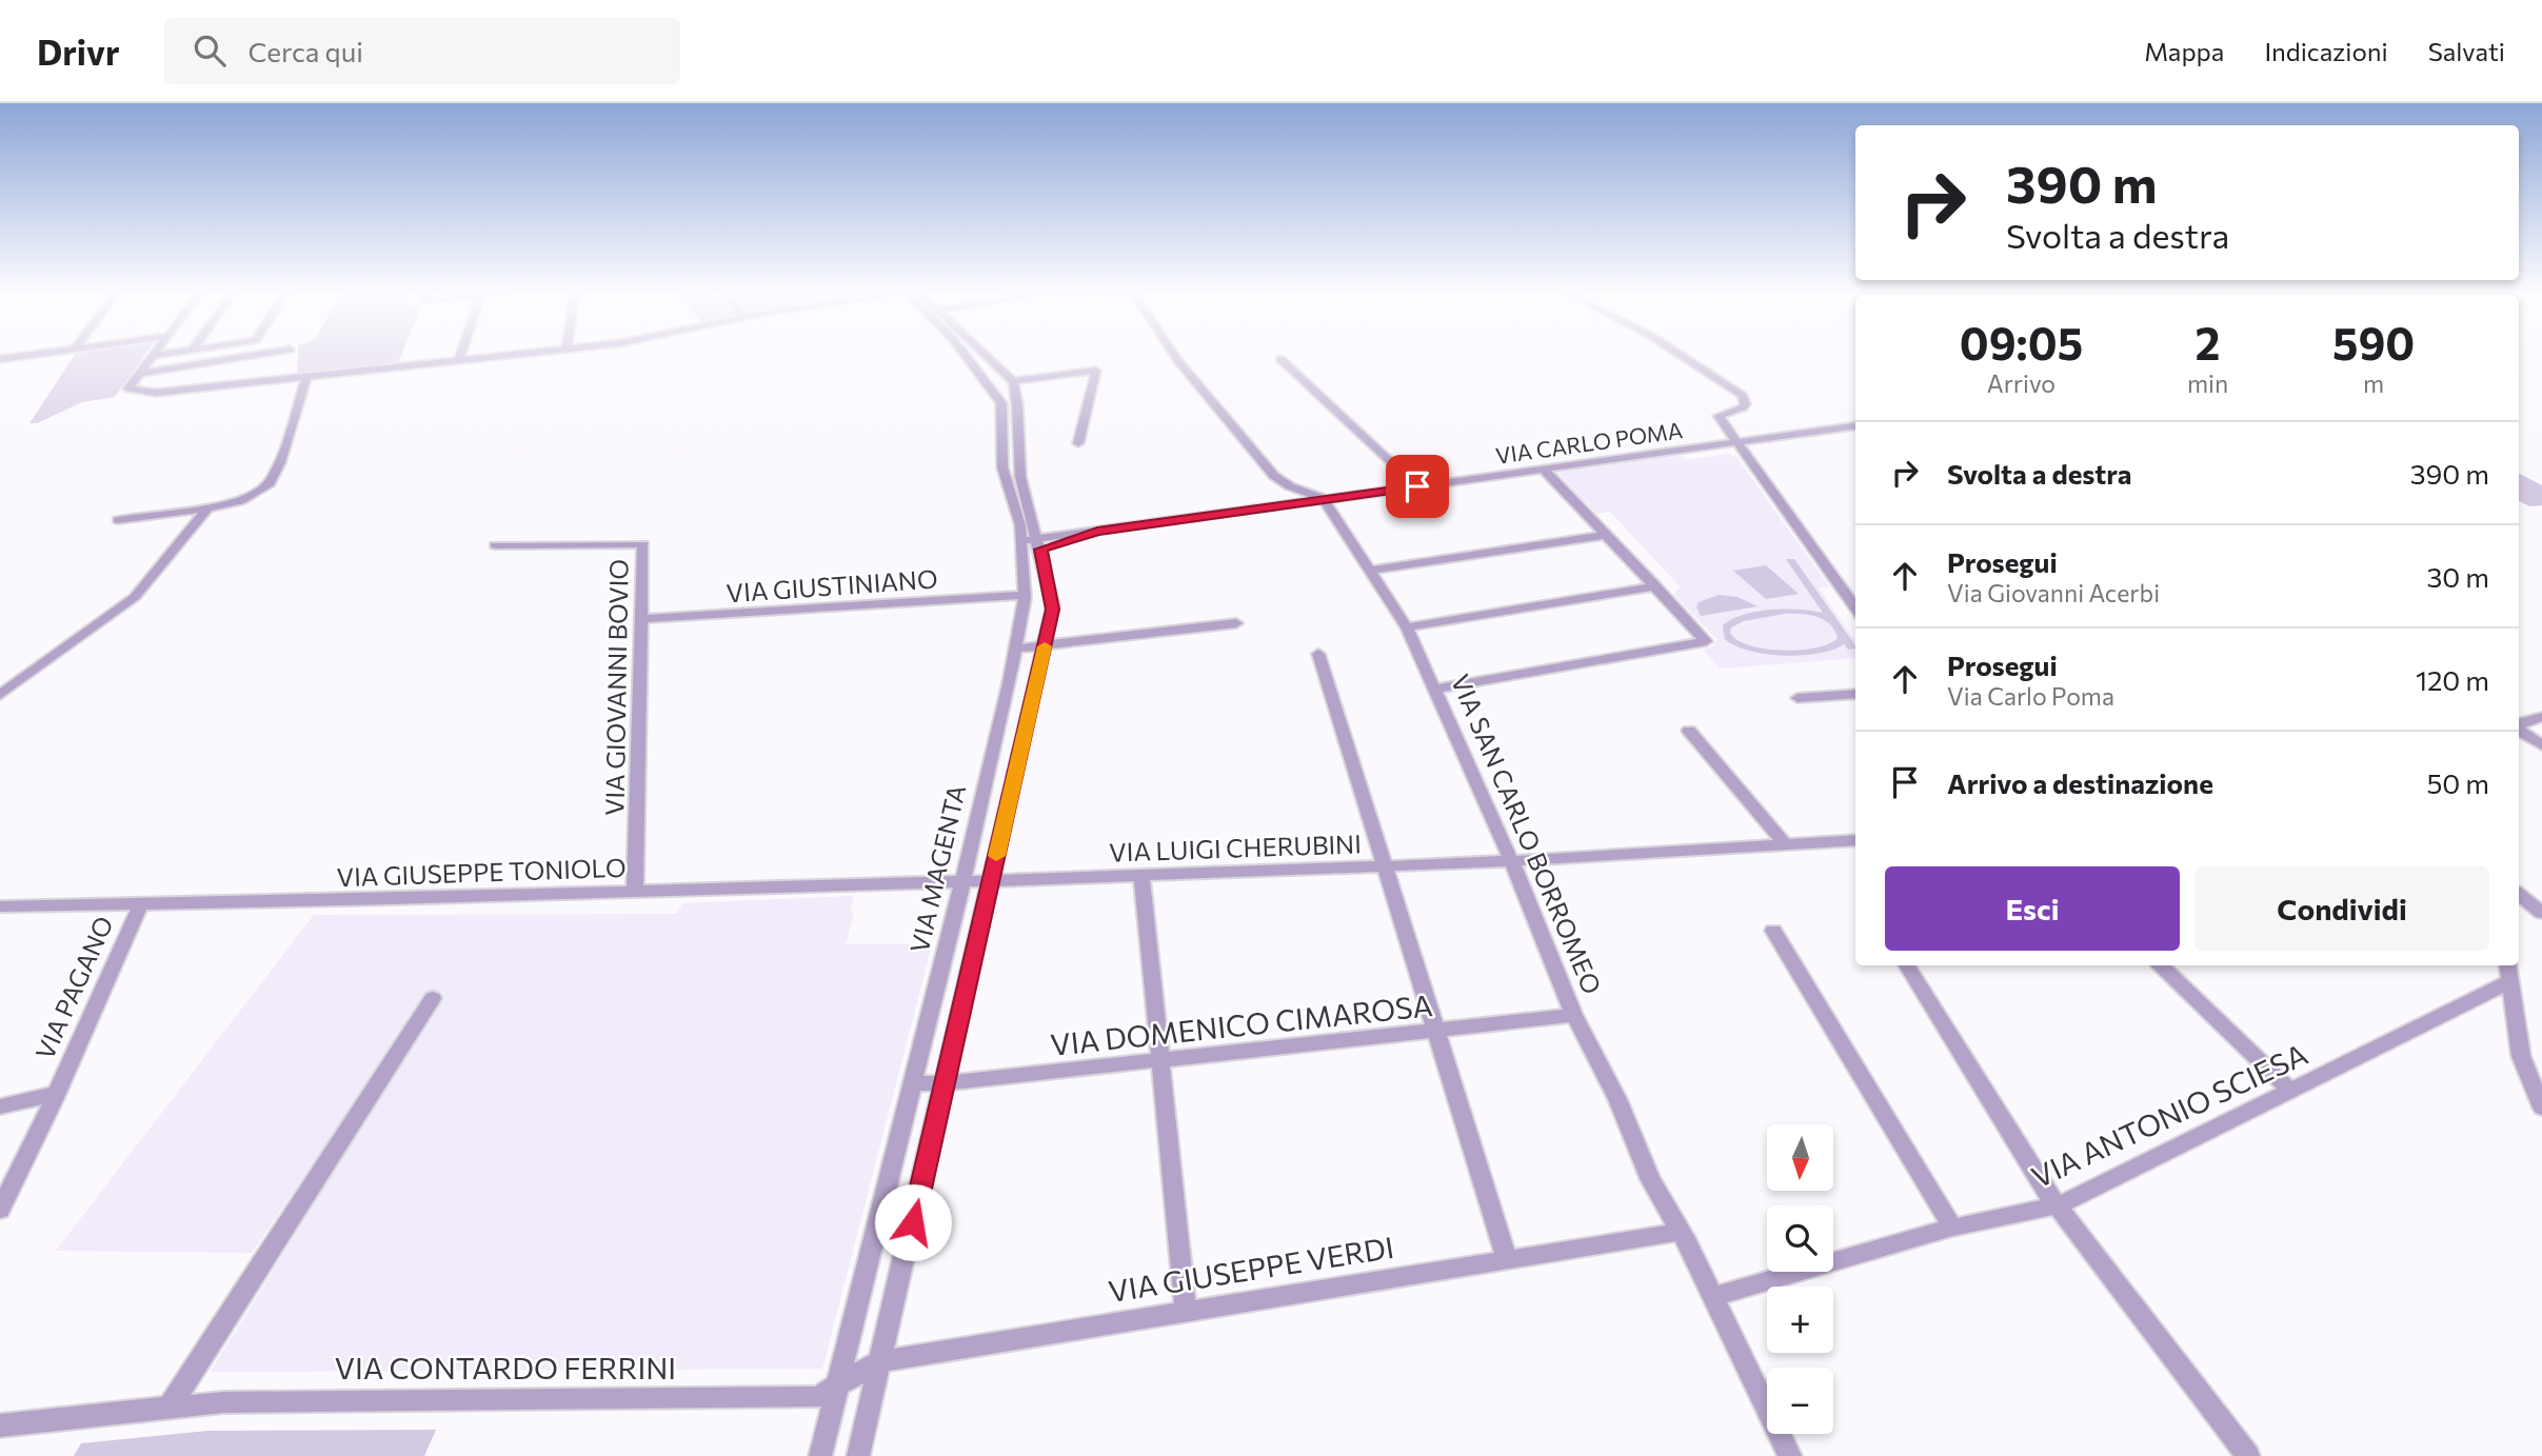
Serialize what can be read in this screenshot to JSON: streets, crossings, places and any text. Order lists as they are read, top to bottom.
{
  "streets": {
    "street": [
      "VIA CARLO POMA",
      "VIA GIUSTINIANO",
      "VIA GIOVANNI BOVIO",
      "VIA SAN CARLO BORROMEO",
      "VIA LUIGI CHERUBINI",
      "VIA MAGENTA",
      "VIA GIUSEPPE TONIOLO",
      "VIA PAGANO",
      "VIA DOMENICO CIMAROSA",
      "VIA ANTONIO SCIESA",
      "VIA GIUSEPPE VERDI",
      "VIA CONTARDO FERRINI"
    ]
  },
  "crossings": [
    ["VIA CARLO POMA", "VIA SAN CARLO BORROMEO"],
    ["VIA CARLO POMA", "VIA MAGENTA"],
    ["VIA GIUSTINIANO", "VIA GIOVANNI BOVIO"],
    ["VIA GIUSTINIANO", "VIA MAGENTA"],
    ["VIA GIOVANNI BOVIO", "VIA GIUSEPPE TONIOLO"],
    ["VIA SAN CARLO BORROMEO", "VIA LUIGI CHERUBINI"],
    ["VIA SAN CARLO BORROMEO", "VIA DOMENICO CIMAROSA"],
    ["VIA SAN CARLO BORROMEO", "VIA ANTONIO SCIESA"],
    ["VIA SAN CARLO BORROMEO", "VIA GIUSEPPE VERDI"],
    ["VIA LUIGI CHERUBINI", "VIA MAGENTA"],
    ["VIA LUIGI CHERUBINI", "VIA GIUSEPPE TONIOLO"],
    ["VIA MAGENTA", "VIA GIUSEPPE TONIOLO"],
    ["VIA MAGENTA", "VIA DOMENICO CIMAROSA"],
    ["VIA MAGENTA", "VIA GIUSEPPE VERDI"],
    ["VIA MAGENTA", "VIA CONTARDO FERRINI"],
    ["VIA GIUSEPPE TONIOLO", "VIA PAGANO"],
    ["VIA GIUSEPPE VERDI", "VIA CONTARDO FERRINI"]
  ],
  "north": "bottom",
  "page": {
    "header": "Drivr",
    "search": "Cerca qui",
    "nav": ["Mappa", "Indicazioni", "Salvati"],
    "turn": ["390 m", "Svolta a destra"],
    "eta": [
      "09:05",
      "Arrivo",
      "2",
      "min",
      "590",
      "m"
    ],
    "list": [
      {
        "name": "Svolta a destra",
        "value": "390 m"
      },
      {
        "name": "Prosegui",
        "note": "Via Giovanni Acerbi",
        "value": "30 m"
      },
      {
        "name": "Prosegui",
        "note": "Via Carlo Poma",
        "value": "120 m"
      },
      {
        "name": "Arrivo a destinazione",
        "value": "50 m"
      }
    ],
    "buttons": ["Esci", "Condividi"],
    "map_buttons": ["+", "−"]
  }
}
